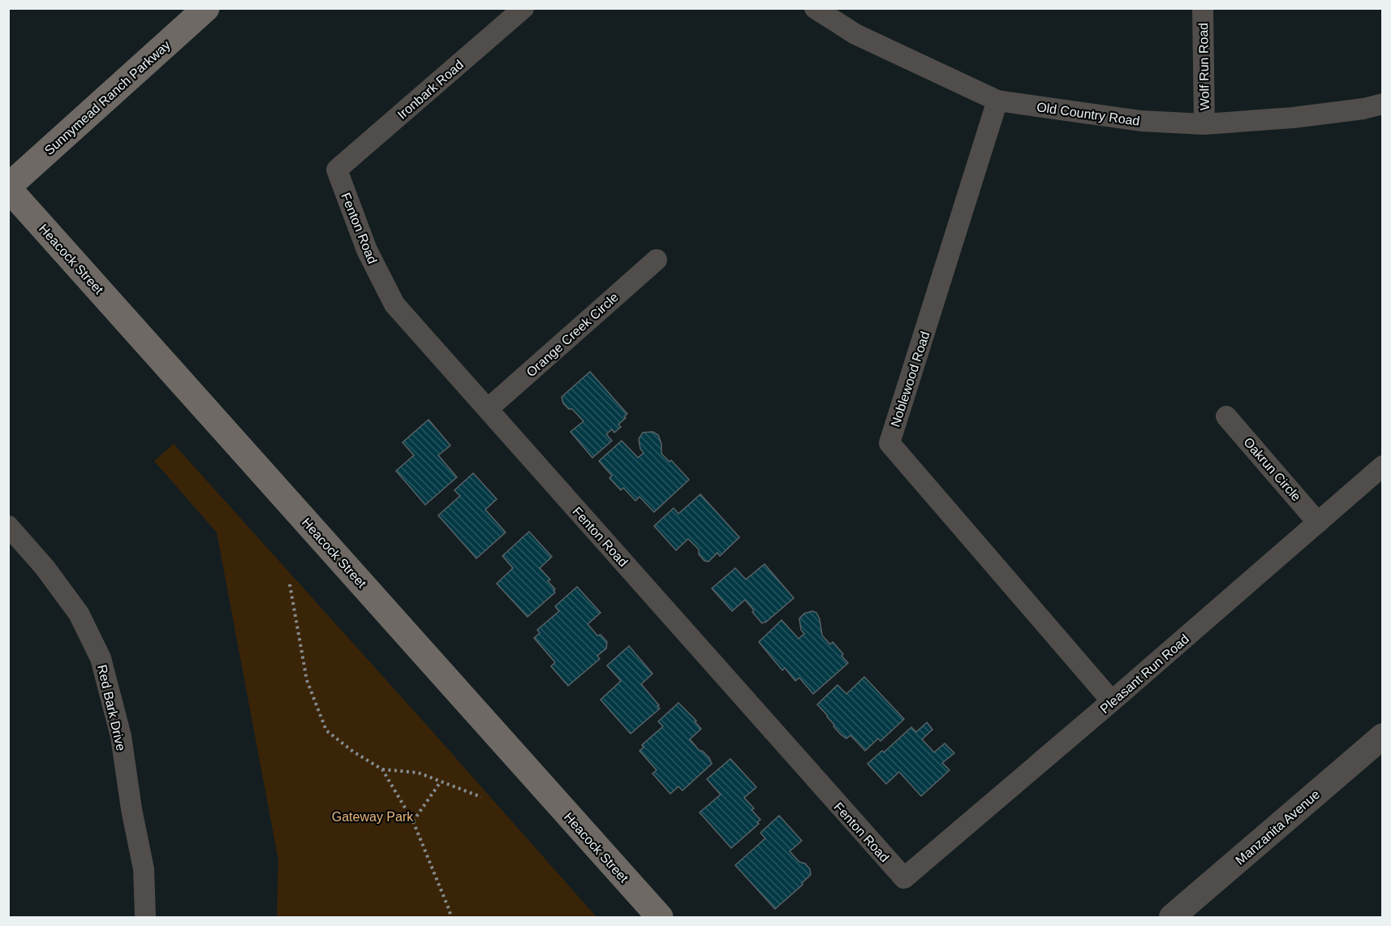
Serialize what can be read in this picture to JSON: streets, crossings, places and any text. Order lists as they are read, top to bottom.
{
  "streets": {
    "main road": ["Sunnymead Ranch Parkway", "Heacock Street"],
    "street": [
      "Wolf Run Road",
      "Ironbark Road",
      "Old Country Road",
      "Fenton Road",
      "Orange Creek Circle",
      "Noblewood Road",
      "Oakrun Circle",
      "Pleasant Run Road",
      "Red Bark Drive",
      "Manzanita Avenue"
    ]
  },
  "crossings": [
    ["Wolf Run Road", "Old Country Road"],
    ["Ironbark Road", "Fenton Road"],
    ["Sunnymead Ranch Parkway", "Heacock Street"],
    ["Old Country Road", "Noblewood Road"],
    ["Fenton Road", "Orange Creek Circle"],
    ["Fenton Road", "Pleasant Run Road"],
    ["Noblewood Road", "Pleasant Run Road"],
    ["Oakrun Circle", "Pleasant Run Road"]
  ],
  "parks": ["Gateway Park"]
}
